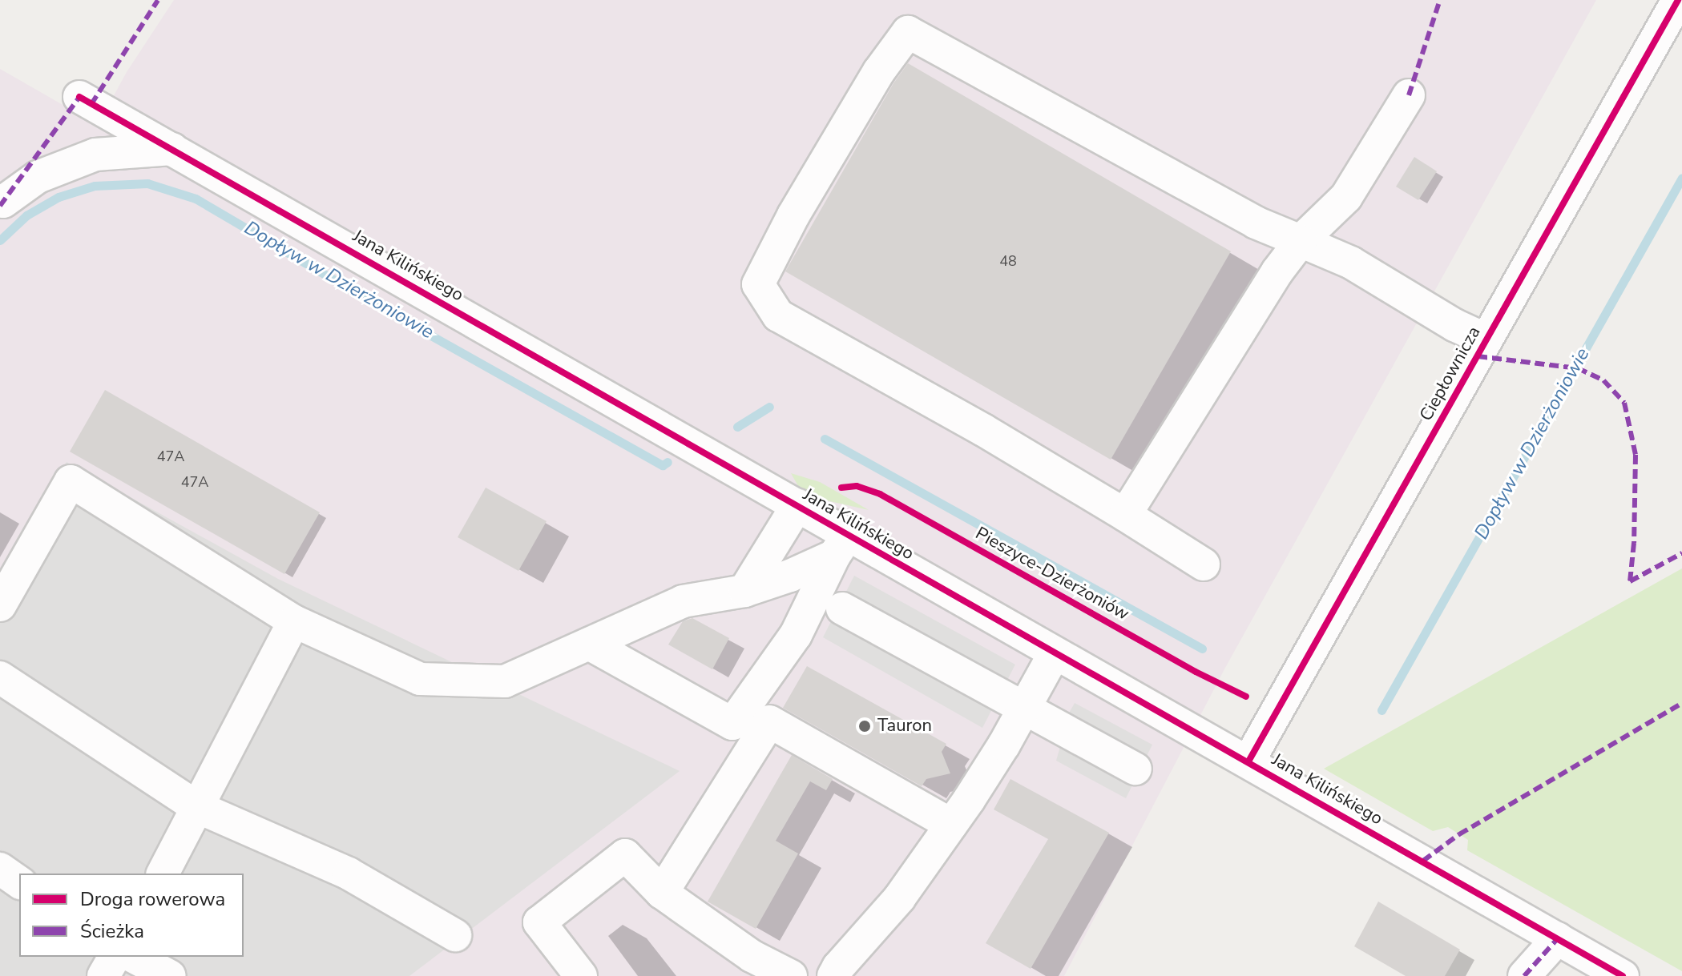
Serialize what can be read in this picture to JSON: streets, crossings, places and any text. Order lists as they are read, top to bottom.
{
  "streets": {
    "street": ["Jana Kilińskiego", "Ciepłownicza"],
    "cycle path": ["Pieszyce-Dzierżoniów"]
  },
  "crossings": [
    ["Jana Kilińskiego", "Ciepłownicza"]
  ],
  "water": ["Dopływ w Dzierżoniowie"],
  "places": ["Tauron"],
  "house_numbers": ["48", "47A", "47A"],
  "legend": ["Droga rowerowa", "Ścieżka"]
}
